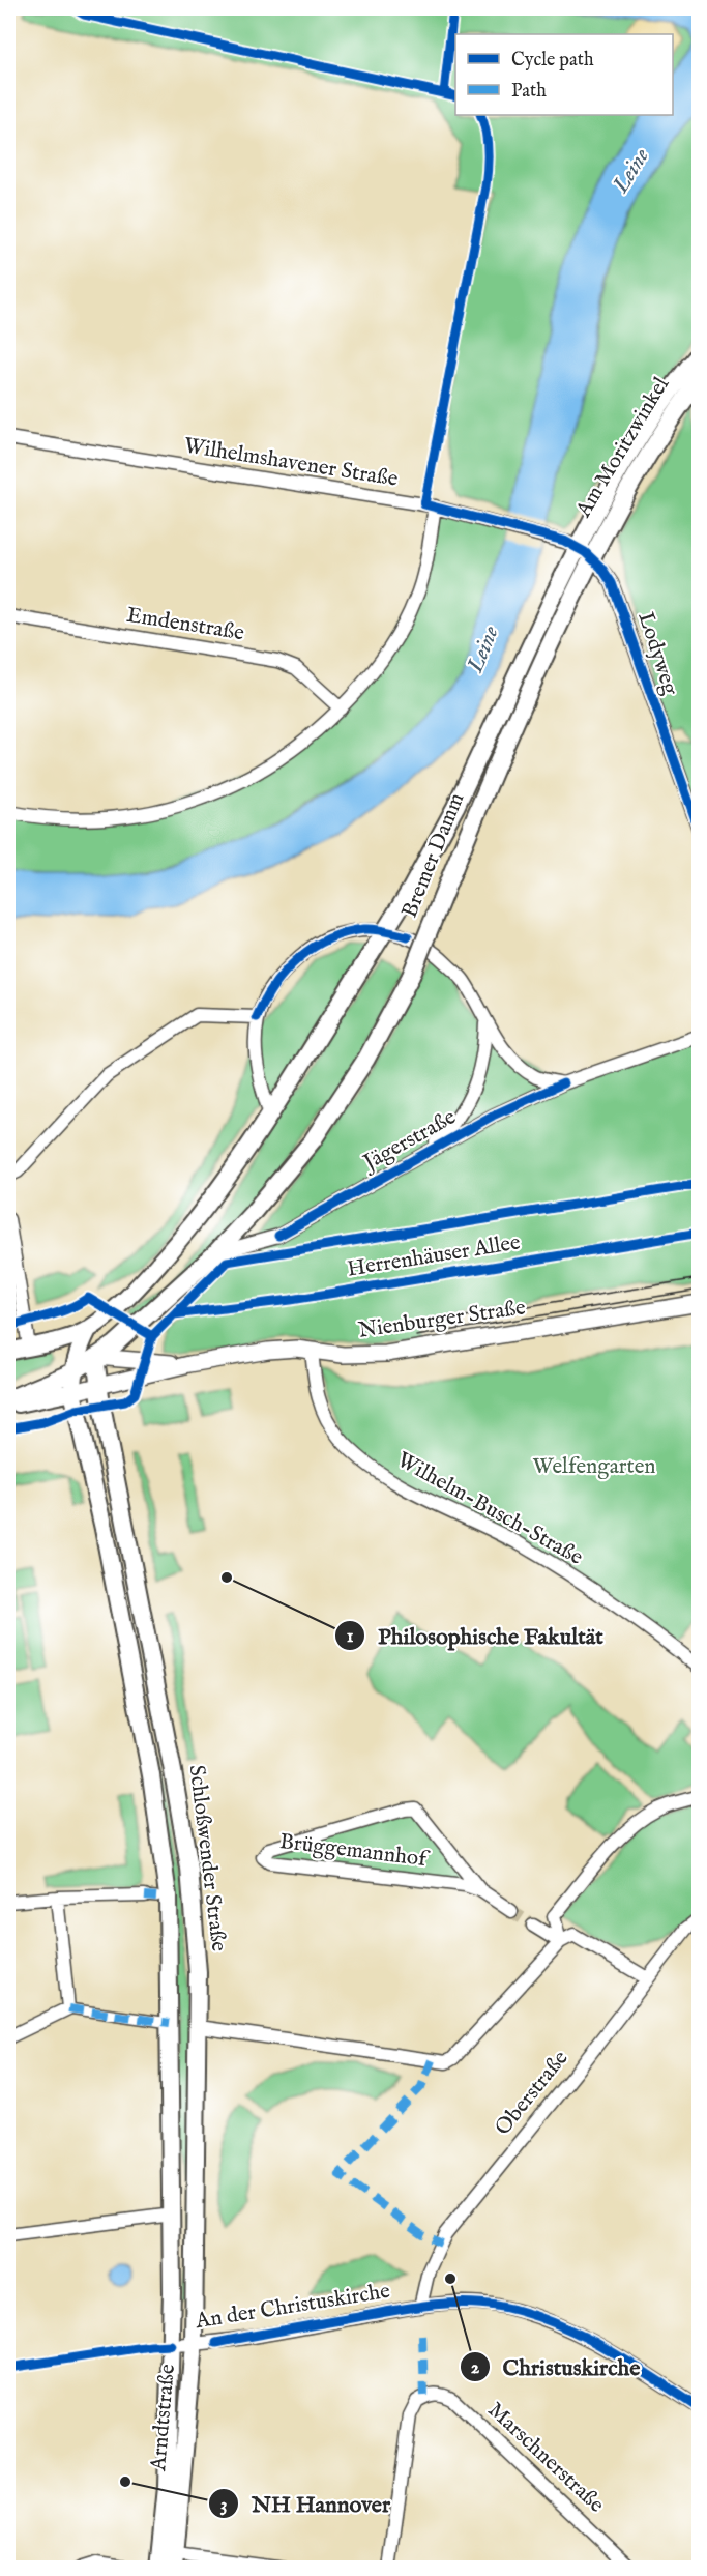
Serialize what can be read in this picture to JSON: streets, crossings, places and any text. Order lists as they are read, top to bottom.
{
  "streets": {
    "main road": ["Bremer Damm", "Schloßwender Straße", "Arndtstraße"],
    "street": [
      "Am Moritzwinkel",
      "Wilhelmshavener Straße",
      "Emdenstraße",
      "Lodyweg",
      "Jägerstraße",
      "Herrenhäuser Allee",
      "Nienburger Straße",
      "Wilhelm-Busch-Straße",
      "Brüggemannhof",
      "Oberstraße",
      "An der Christuskirche",
      "Marschnerstraße"
    ]
  },
  "crossings": [
    ["Am Moritzwinkel", "Lodyweg"],
    ["Wilhelmshavener Straße", "Lodyweg"],
    ["Bremer Damm", "Jägerstraße"],
    ["Bremer Damm", "Nienburger Straße"],
    ["Bremer Damm", "Schloßwender Straße"],
    ["Nienburger Straße", "Wilhelm-Busch-Straße"],
    ["Nienburger Straße", "Schloßwender Straße"],
    ["Schloßwender Straße", "An der Christuskirche"],
    ["Schloßwender Straße", "Arndtstraße"],
    ["Oberstraße", "An der Christuskirche"],
    ["An der Christuskirche", "Arndtstraße"]
  ],
  "water": ["Leine"],
  "parks": ["Welfengarten"],
  "places": ["Philosophische Fakultät", "Christuskirche", "NH Hannover"],
  "legend": ["Cycle path", "Path"]
}
